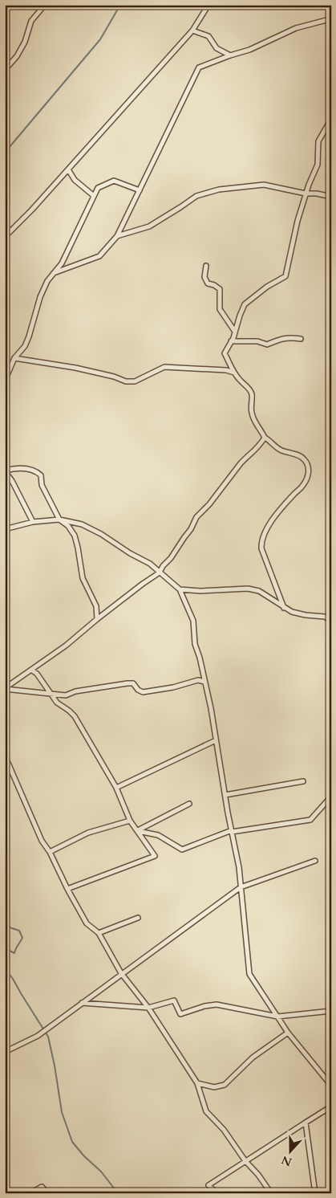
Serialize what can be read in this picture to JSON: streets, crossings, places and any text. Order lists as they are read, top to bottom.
{
  "north": "bottom"
}
